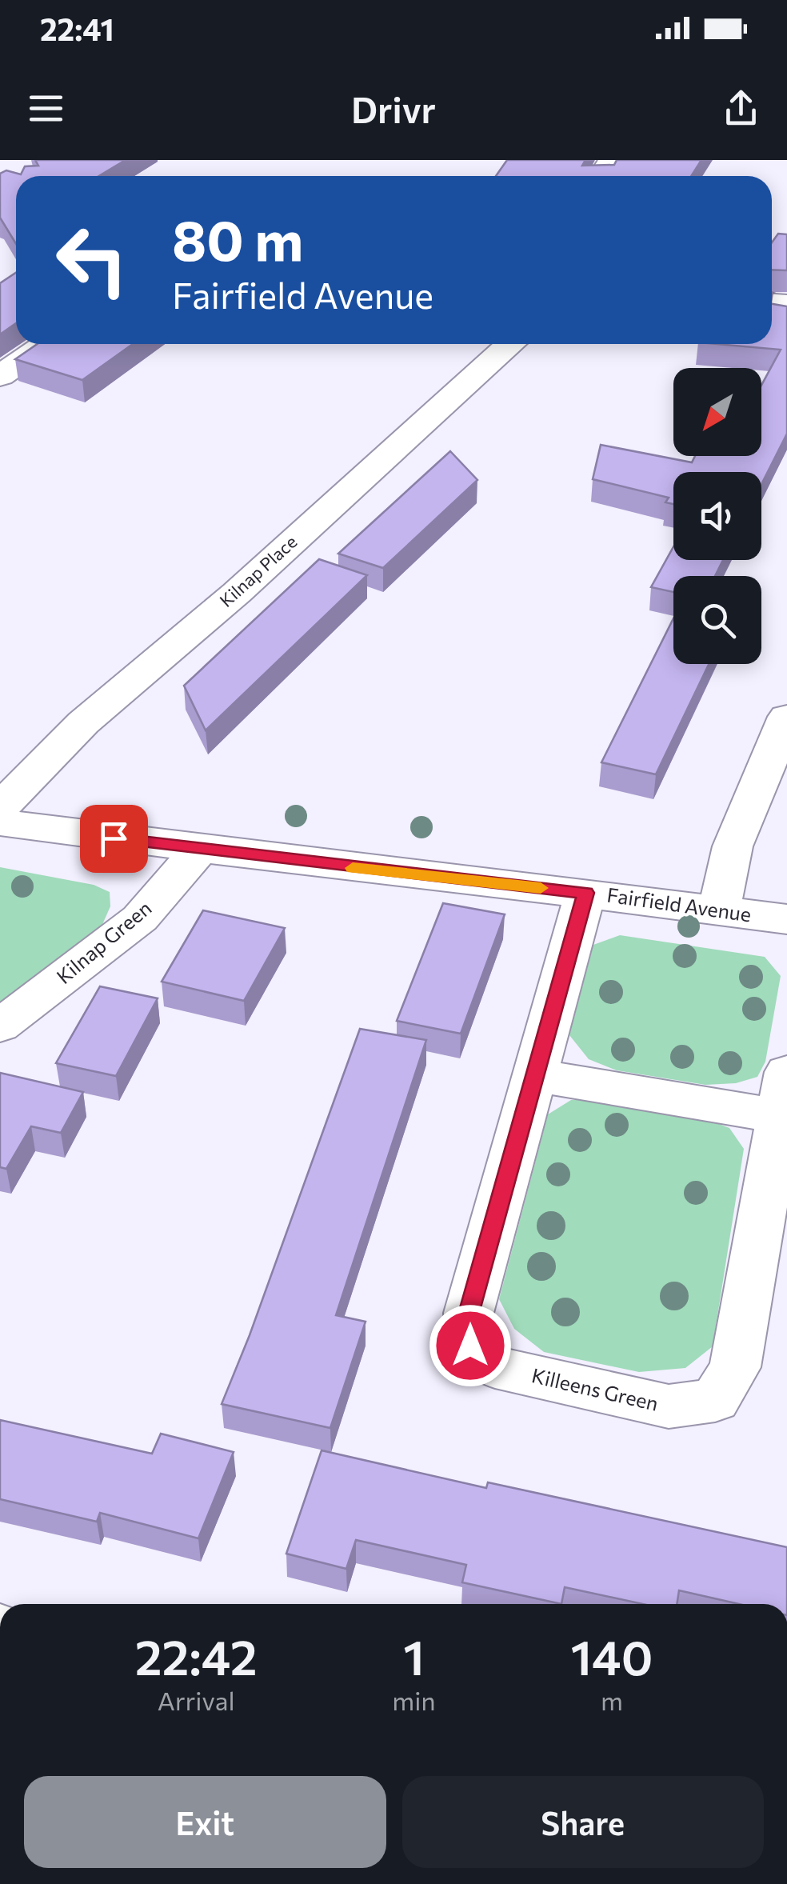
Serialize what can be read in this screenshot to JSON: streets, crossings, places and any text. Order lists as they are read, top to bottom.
{
  "streets": {
    "street": [
      "Kilnap Place",
      "Fairfield Avenue",
      "Kilnap Green",
      "Killeens Green"
    ]
  },
  "crossings": [
    ["Fairfield Avenue", "Kilnap Green"],
    ["Fairfield Avenue", "Killeens Green"]
  ],
  "north": "bottom left",
  "page": {
    "status": "22:41",
    "header": "Drivr",
    "turn": ["80 m", "Fairfield Avenue"],
    "eta": [
      "22:42",
      "Arrival",
      "1",
      "min",
      "140",
      "m"
    ],
    "buttons": ["Exit", "Share"]
  }
}
